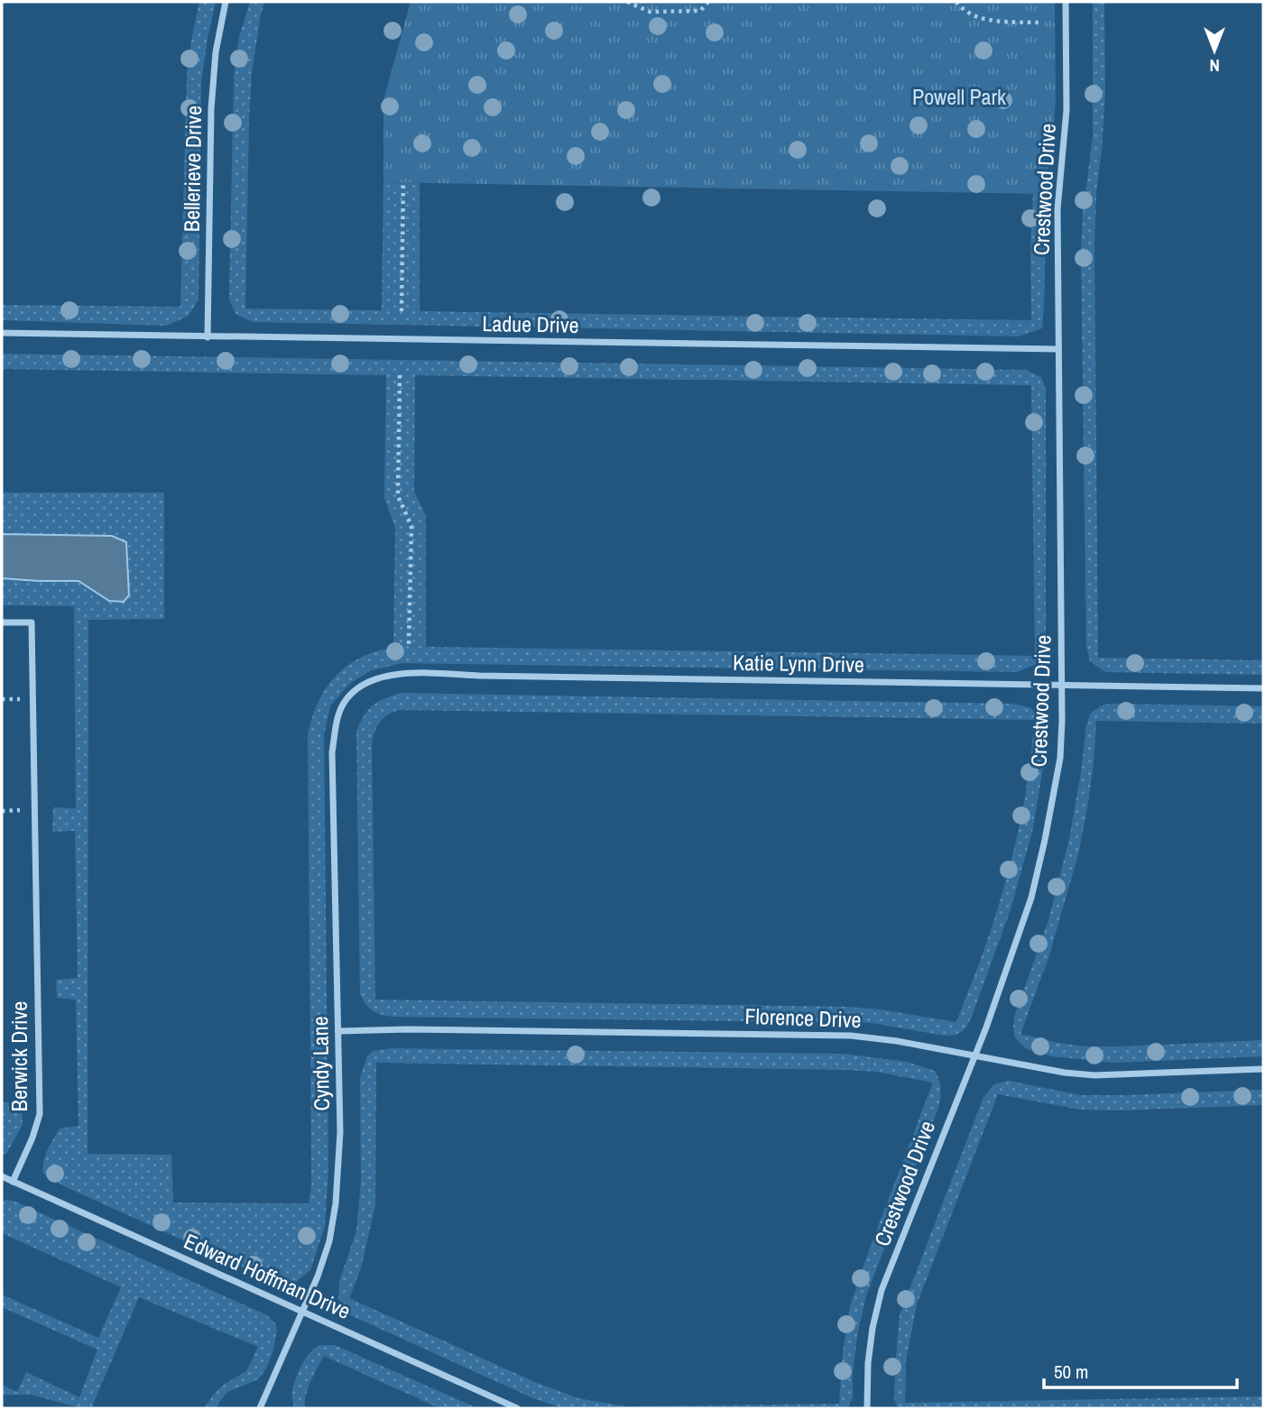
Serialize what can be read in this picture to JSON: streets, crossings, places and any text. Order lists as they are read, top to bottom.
{
  "streets": {
    "street": [
      "Bellerieve Drive",
      "Crestwood Drive",
      "Ladue Drive",
      "Katie Lynn Drive",
      "Florence Drive",
      "Berwick Drive",
      "Cyndy Lane",
      "Edward Hoffman Drive"
    ]
  },
  "crossings": [
    ["Bellerieve Drive", "Ladue Drive"],
    ["Crestwood Drive", "Ladue Drive"],
    ["Crestwood Drive", "Katie Lynn Drive"],
    ["Crestwood Drive", "Florence Drive"],
    ["Katie Lynn Drive", "Cyndy Lane"],
    ["Florence Drive", "Cyndy Lane"],
    ["Berwick Drive", "Edward Hoffman Drive"],
    ["Cyndy Lane", "Edward Hoffman Drive"]
  ],
  "parks": ["Powell Park"],
  "scale_bar": "50 m",
  "north": "bottom"
}
